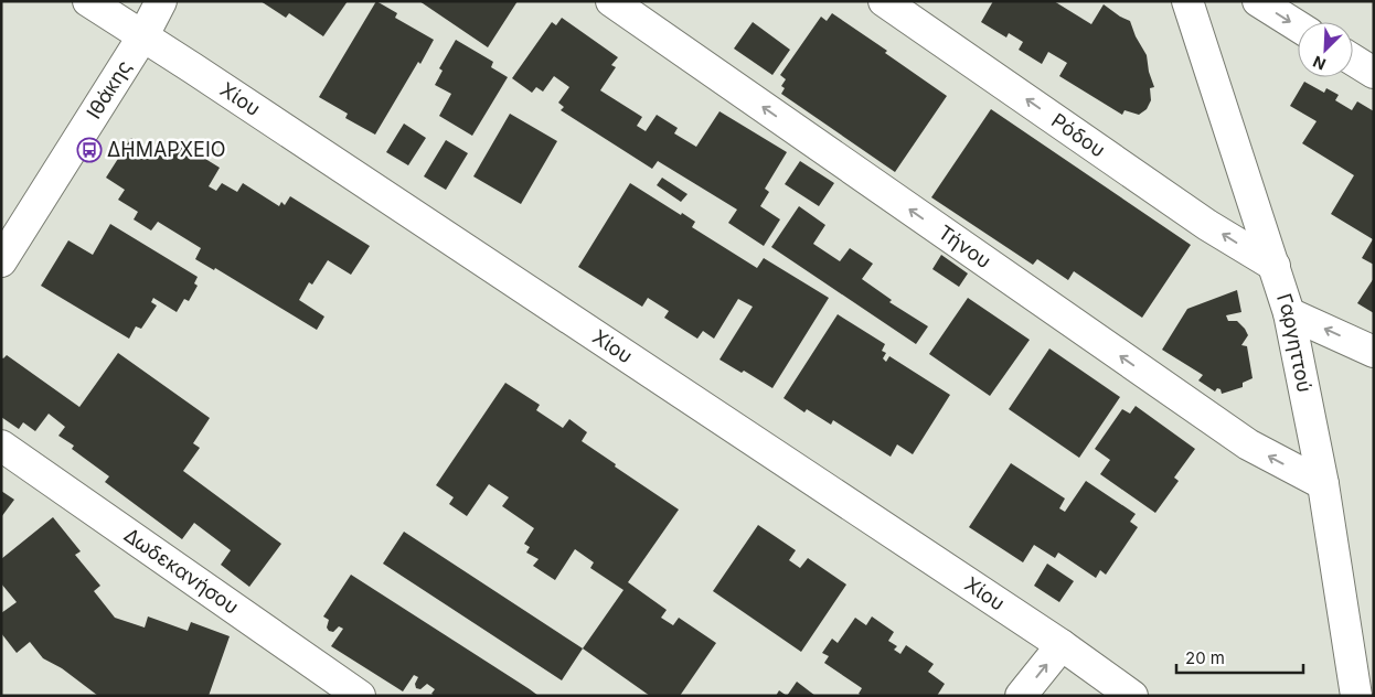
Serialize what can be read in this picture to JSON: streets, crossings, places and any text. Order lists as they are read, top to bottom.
{
  "streets": {
    "street": [
      "Ιθάκης",
      "Χίου",
      "Ρόδου",
      "Τήνου",
      "Γαργηττού",
      "Δωδεκανήσου"
    ]
  },
  "crossings": [
    ["Ιθάκης", "Χίου"],
    ["Ρόδου", "Γαργηττού"],
    ["Τήνου", "Γαργηττού"]
  ],
  "one_way": ["Ρόδου", "Τήνου"],
  "places": {
    "bus stop": ["ΔΗΜΑΡΧΕΙΟ"]
  },
  "scale_bar": "20 m",
  "north": "bottom left"
}
